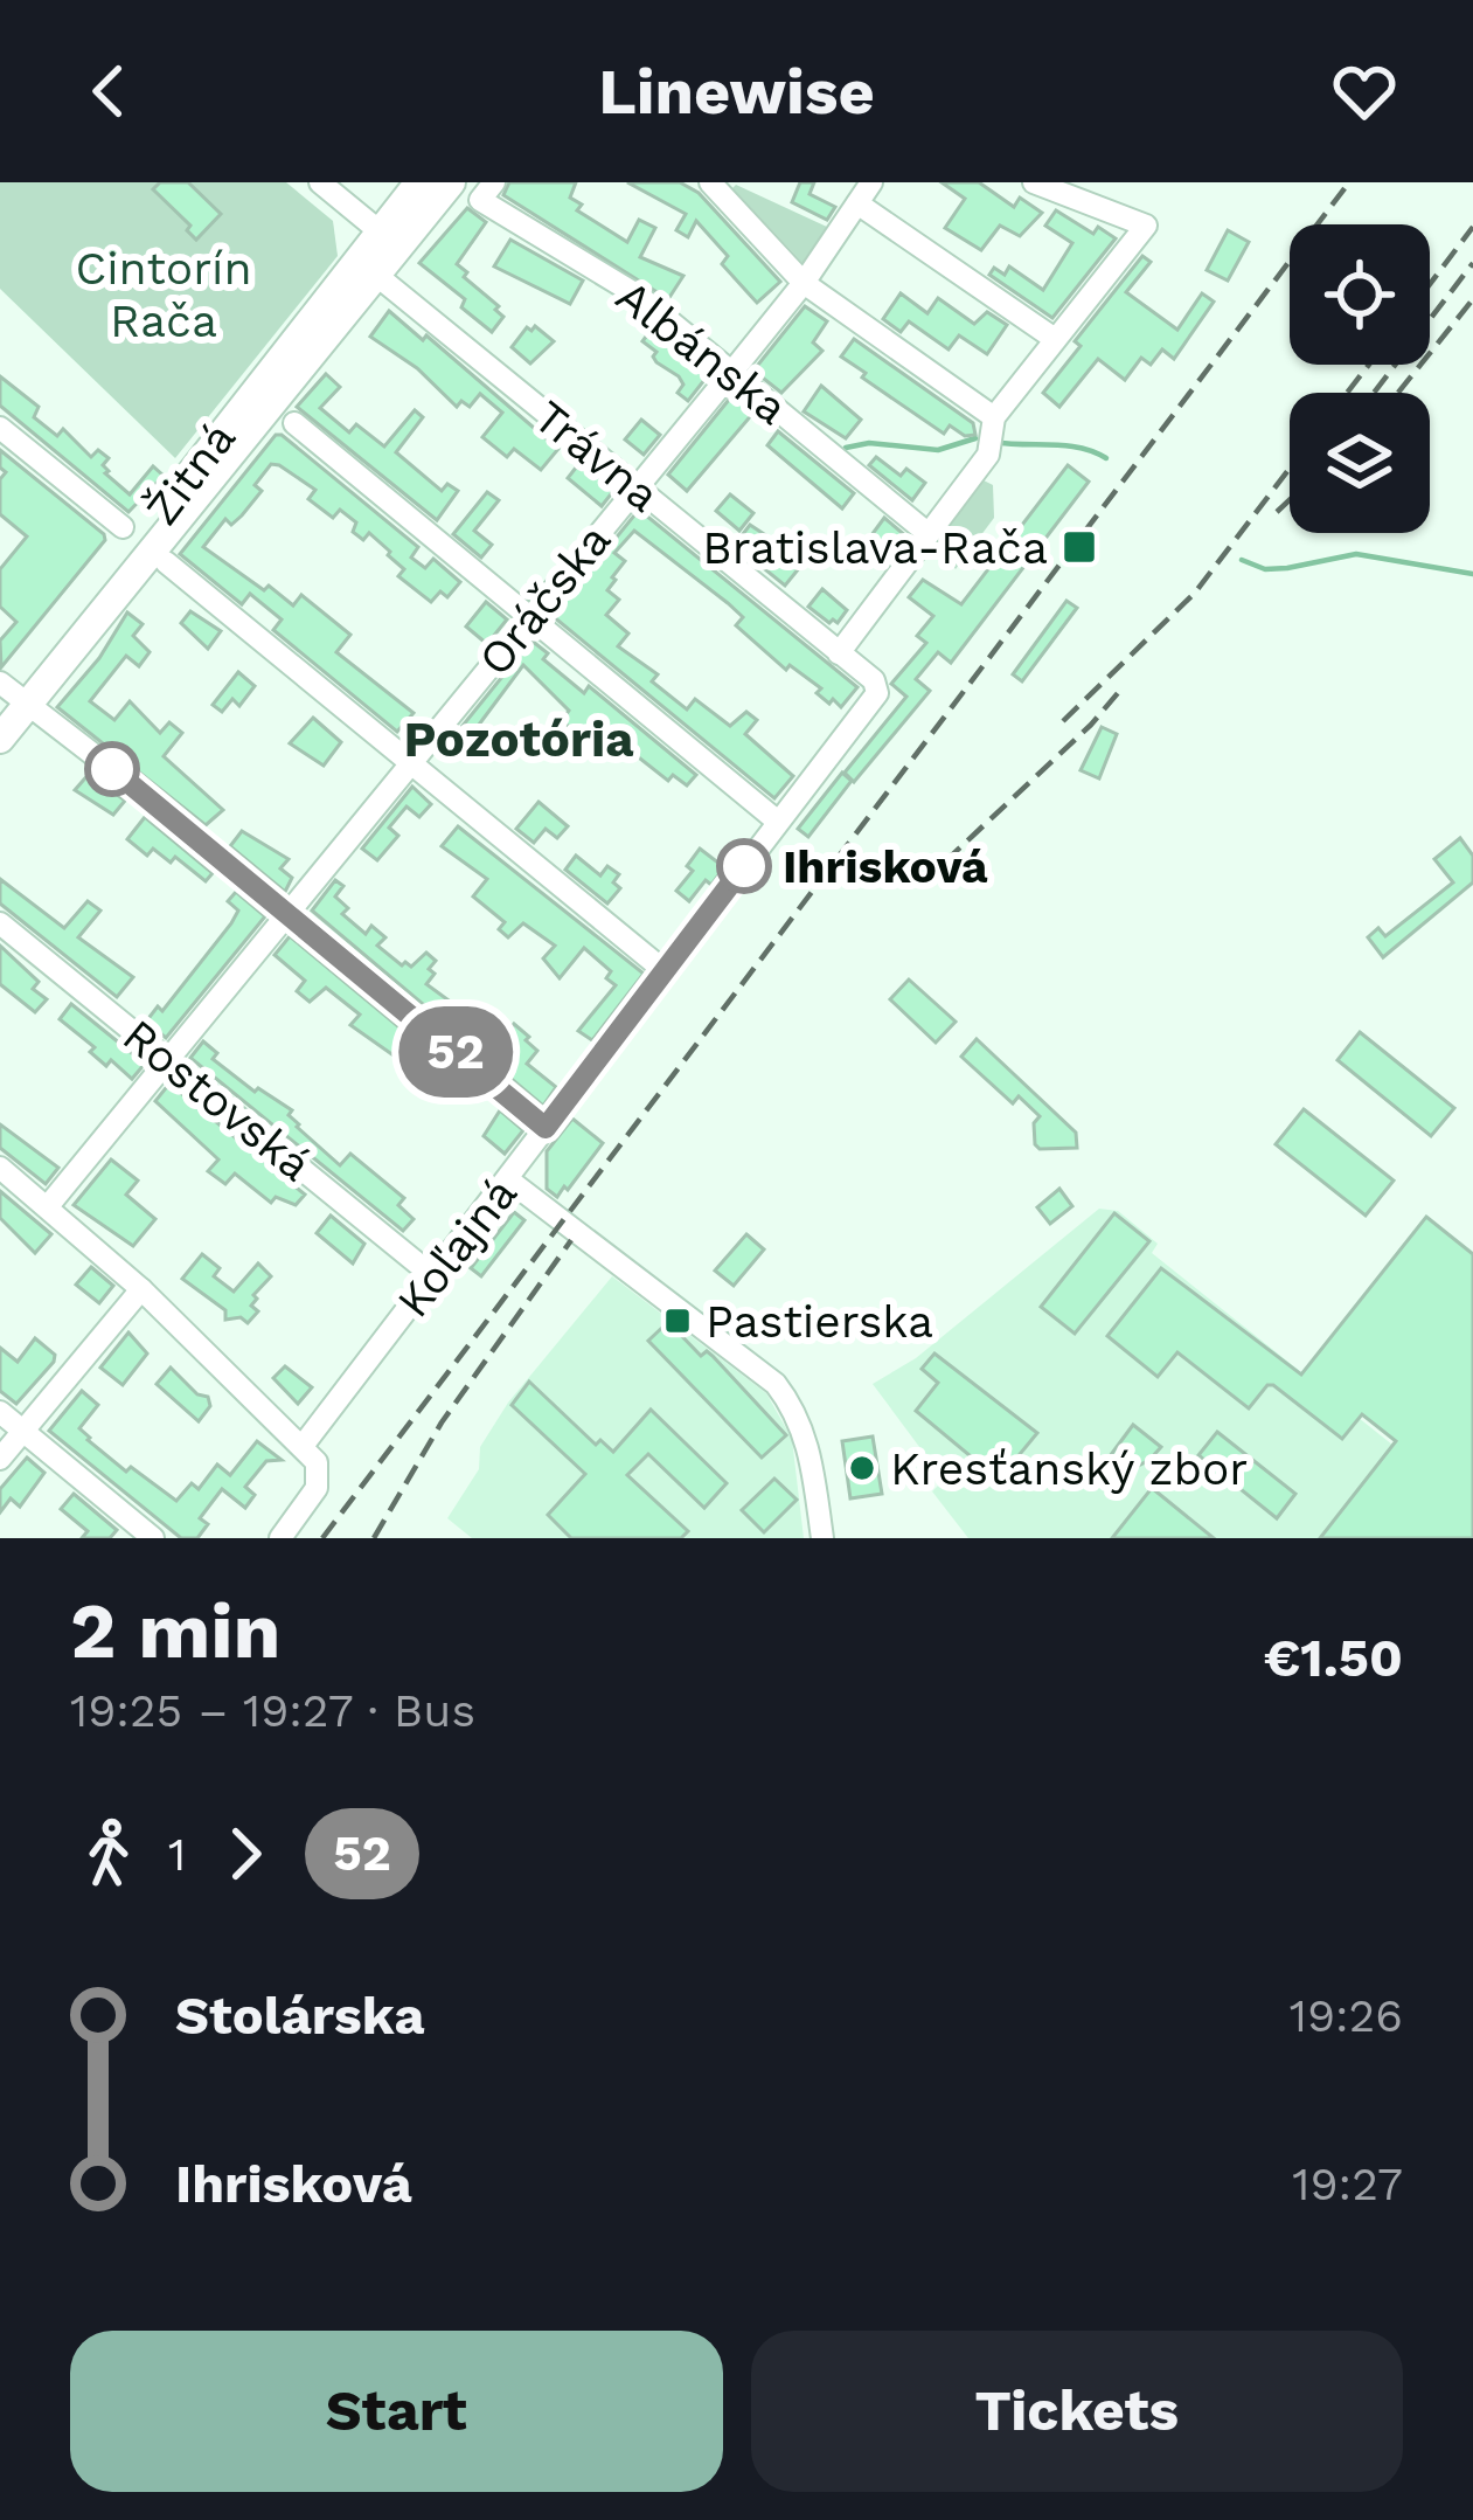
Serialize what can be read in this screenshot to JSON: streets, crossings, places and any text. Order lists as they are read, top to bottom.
{
  "streets": {
    "main road": ["Žitná"],
    "street": [
      "Albánska",
      "Trávna",
      "Oráčska",
      "Rostovská",
      "Koľajná"
    ]
  },
  "crossings": [
    ["Albánska", "Oráčska"],
    ["Trávna", "Žitná"],
    ["Trávna", "Oráčska"],
    ["Trávna", "Koľajná"],
    ["Oráčska", "Rostovská"],
    ["Rostovská", "Koľajná"]
  ],
  "districts": ["Pozotória"],
  "parks": ["Cintorín Rača"],
  "places": {
    "transit": ["Bratislava-Rača", "Pastierska"],
    "other": ["Ihrisková", "Kresťanský zbor"]
  },
  "lines": ["bus line 52"],
  "page": {
    "header": "Linewise",
    "on_map": "52",
    "heading": ["2 min", "19:25 – 19:27 · Bus", "€1.50"],
    "legs": ["1", "52"],
    "list": [
      {
        "name": "Stolárska",
        "value": "19:26"
      },
      {
        "name": "Ihrisková",
        "value": "19:27"
      }
    ],
    "buttons": ["Start", "Tickets"]
  }
}
